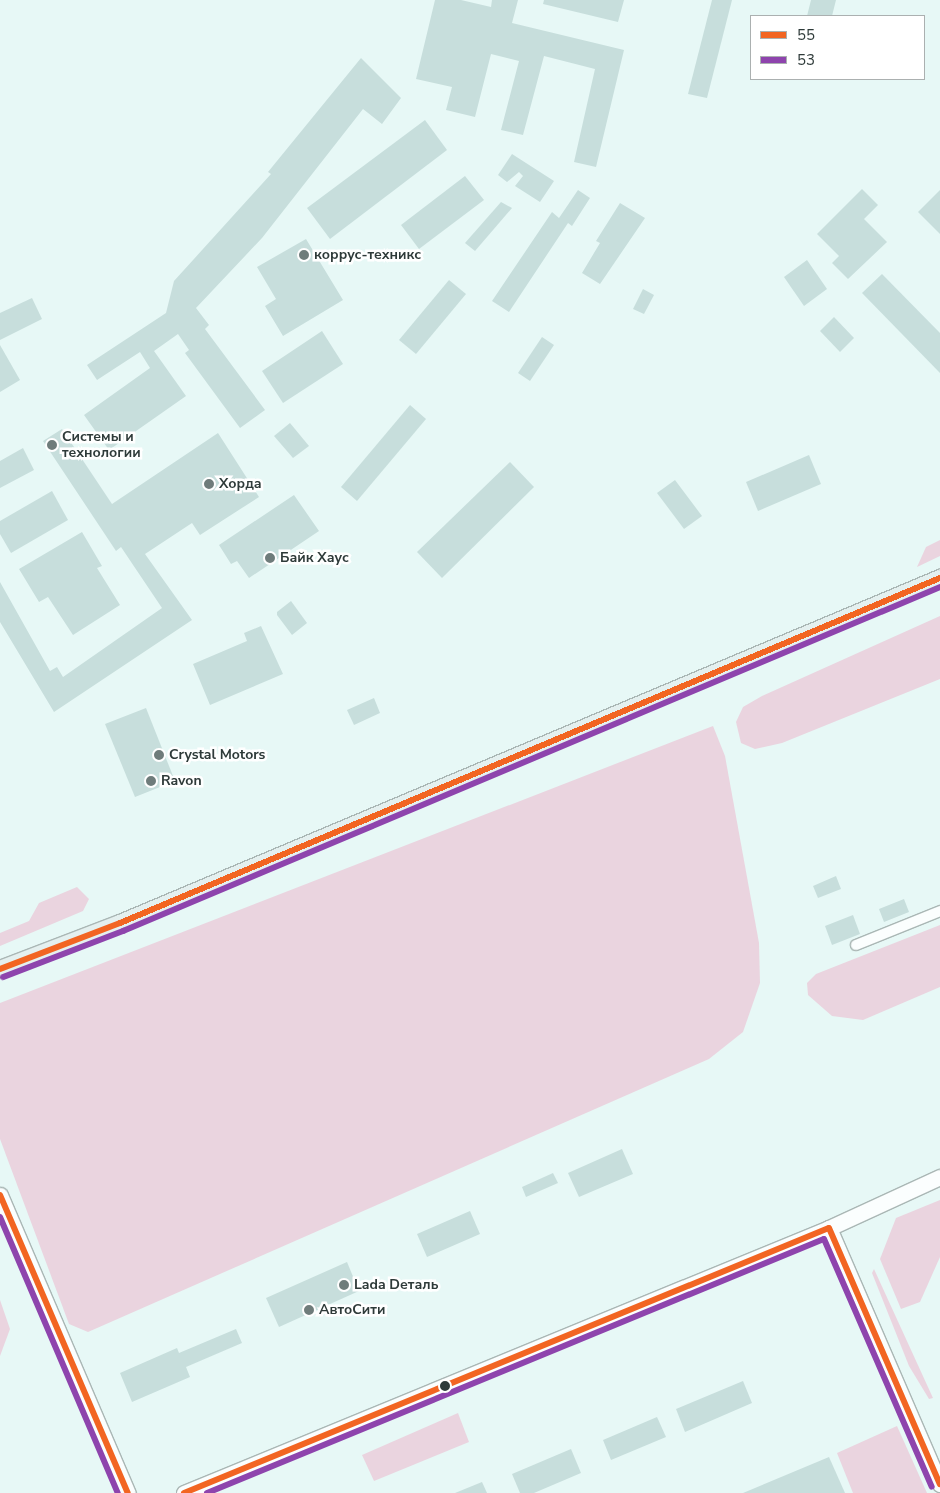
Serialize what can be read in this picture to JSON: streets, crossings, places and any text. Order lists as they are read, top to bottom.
{
  "places": [
    "коррус-техникс",
    "Системы и технологии",
    "Хорда",
    "Байк Хаус",
    "Crystal Motors",
    "Ravon",
    "Lada Dеталь",
    "АвтоСити"
  ],
  "lines": ["transit line 55", "transit line 53"],
  "legend": ["55", "53"]
}
